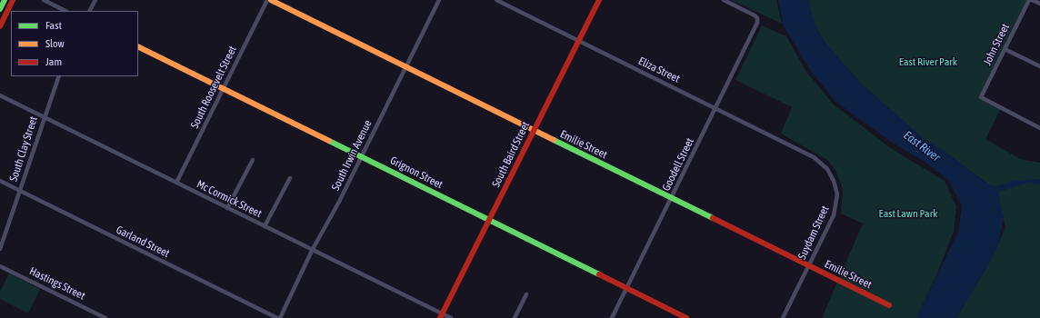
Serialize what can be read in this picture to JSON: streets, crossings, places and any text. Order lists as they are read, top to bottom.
{
  "streets": {
    "street": [
      "John Street",
      "Eliza Street",
      "South Roosevelt Street",
      "Emilie Street",
      "South Clay Street",
      "South Baird Street",
      "South Irwin Avenue",
      "Goodell Street",
      "Grignon Street",
      "Mc Cormick Street",
      "Suydam Street",
      "Garland Street",
      "Hastings Street"
    ]
  },
  "crossings": [
    ["Eliza Street", "South Baird Street"],
    ["Eliza Street", "Goodell Street"],
    ["Eliza Street", "Suydam Street"],
    ["South Roosevelt Street", "Grignon Street"],
    ["South Roosevelt Street", "Mc Cormick Street"],
    ["Emilie Street", "South Baird Street"],
    ["Emilie Street", "South Irwin Avenue"],
    ["Emilie Street", "Goodell Street"],
    ["Emilie Street", "Suydam Street"],
    ["South Clay Street", "Mc Cormick Street"],
    ["South Clay Street", "Garland Street"],
    ["South Baird Street", "Grignon Street"],
    ["South Baird Street", "Mc Cormick Street"],
    ["South Irwin Avenue", "Grignon Street"],
    ["South Irwin Avenue", "Mc Cormick Street"],
    ["Goodell Street", "Grignon Street"]
  ],
  "water": ["East River"],
  "parks": ["East River Park", "East Lawn Park"],
  "legend": ["Fast", "Slow", "Jam"]
}
